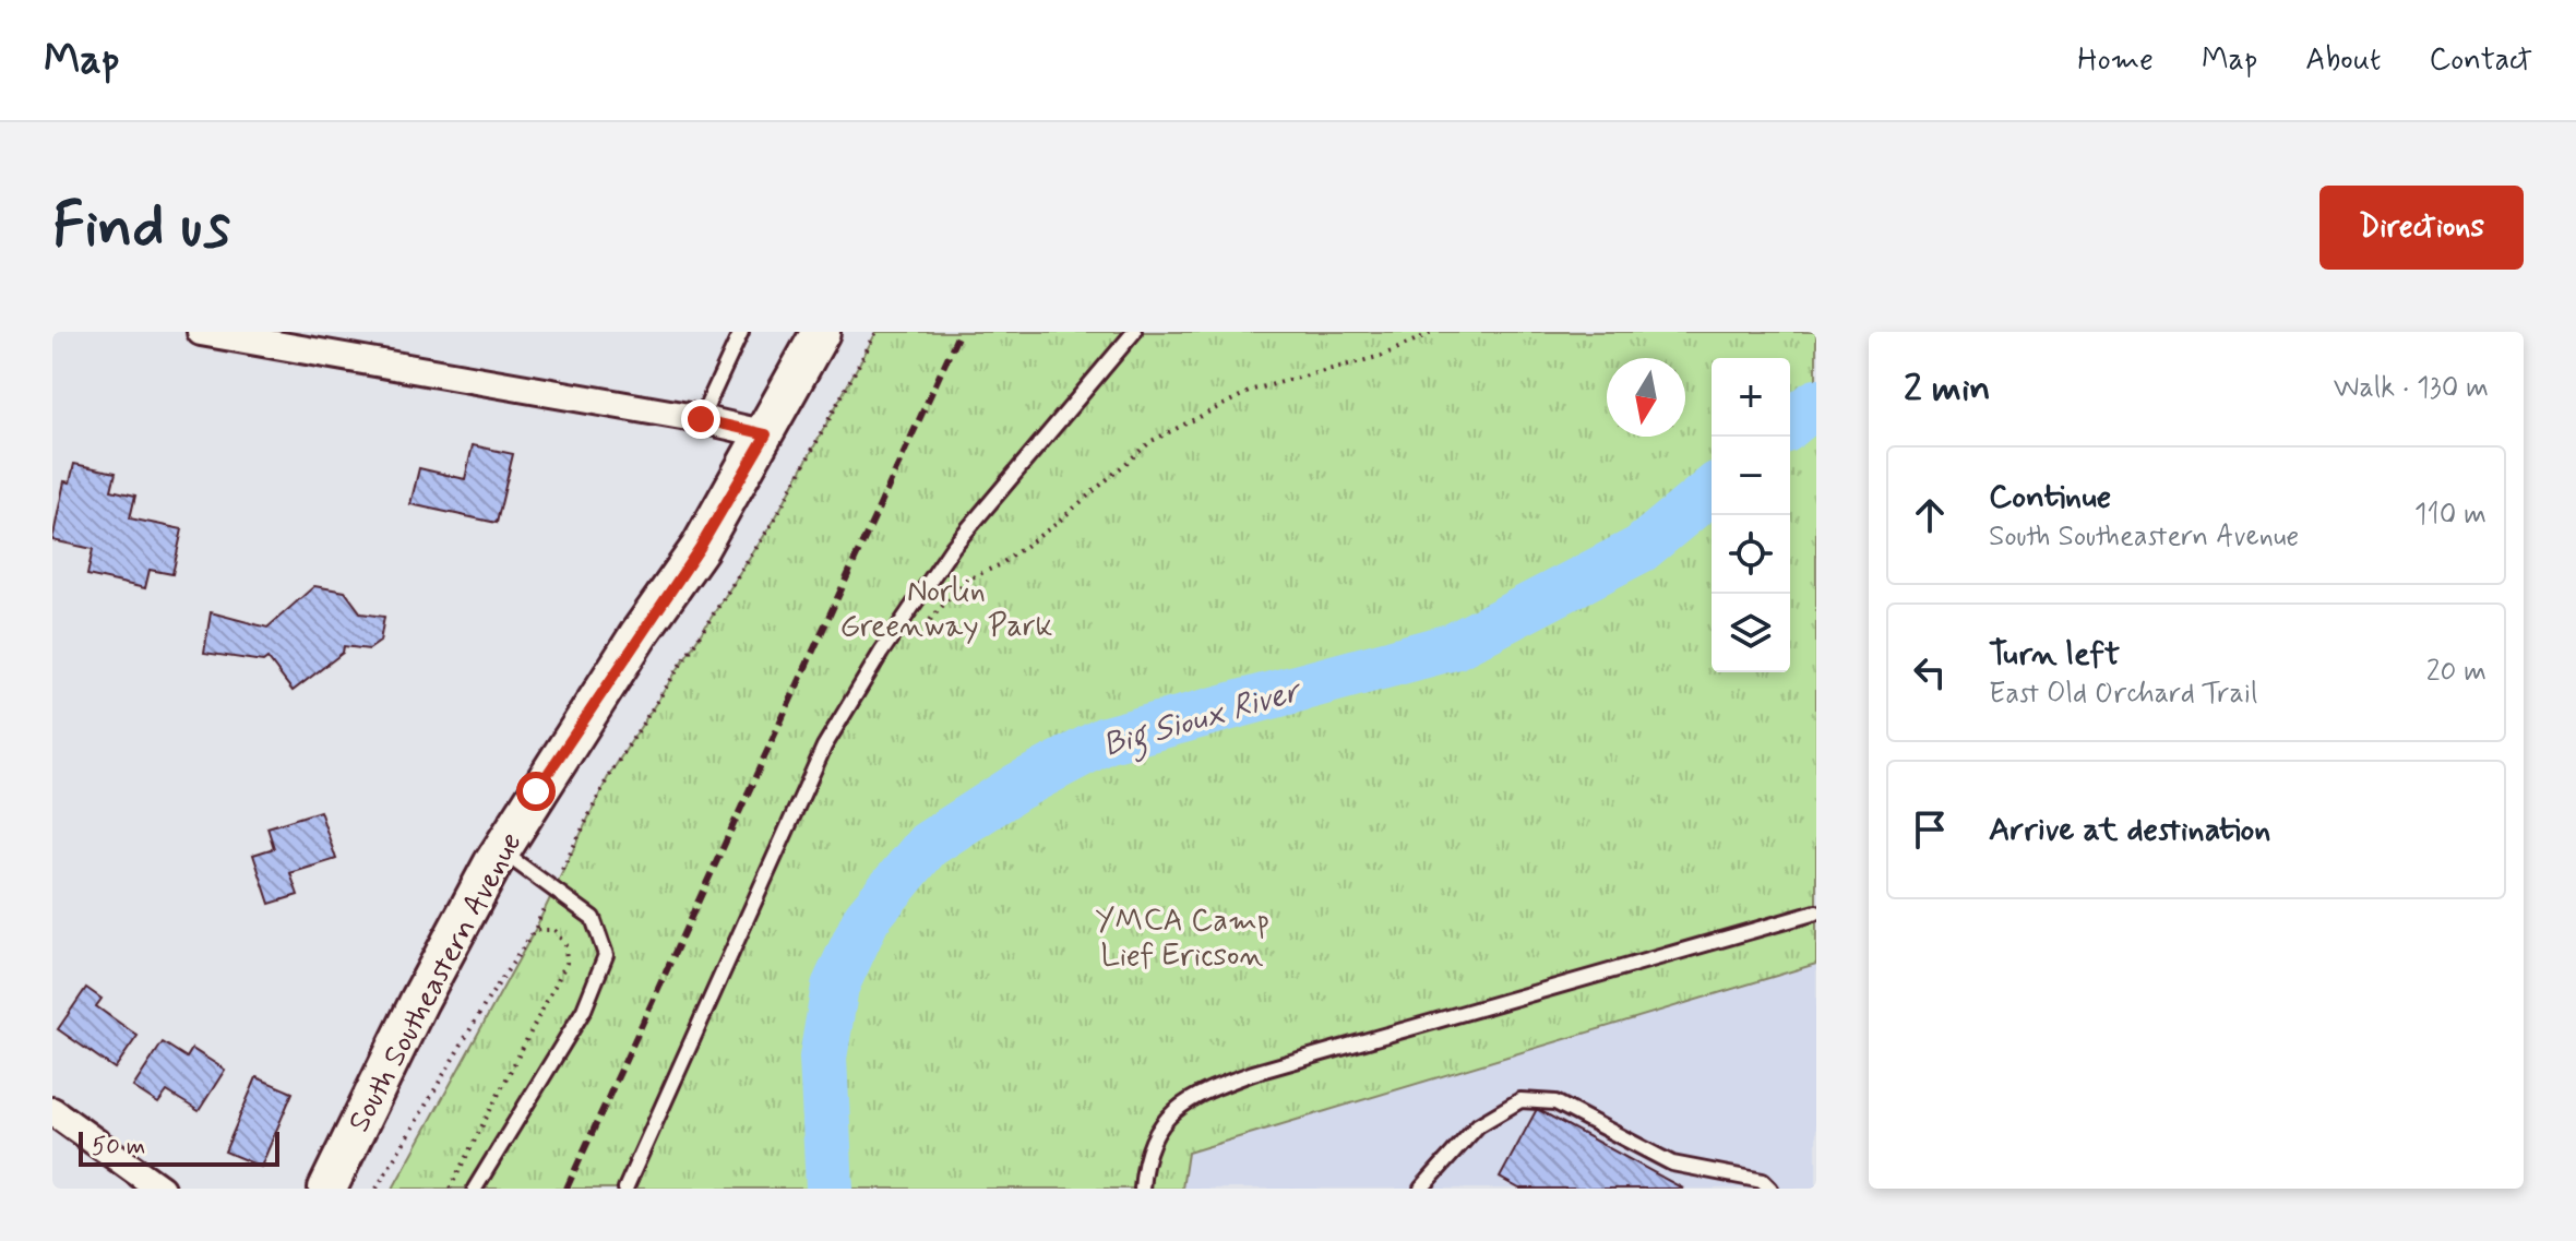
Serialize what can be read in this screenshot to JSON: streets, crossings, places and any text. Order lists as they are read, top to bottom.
{
  "streets": {
    "main road": ["South Southeastern Avenue"]
  },
  "water": ["Big Sioux River"],
  "parks": ["Norlin Greenway Park", "YMCA Camp Lief Ericson"],
  "scale_bar": "50 m",
  "north": "bottom",
  "page": {
    "header": "Map",
    "nav": [
      "Home",
      "Map",
      "About",
      "Contact"
    ],
    "buttons": "Directions",
    "title": "Find us",
    "heading": ["2 min", "Walk · 130 m"],
    "map_buttons": ["+", "−"],
    "list": [
      ["Continue", "South Southeastern Avenue", "110 m"],
      ["Turn left", "East Old Orchard Trail", "20 m"],
      "Arrive at destination"
    ],
    "scale": "50 m"
  }
}
